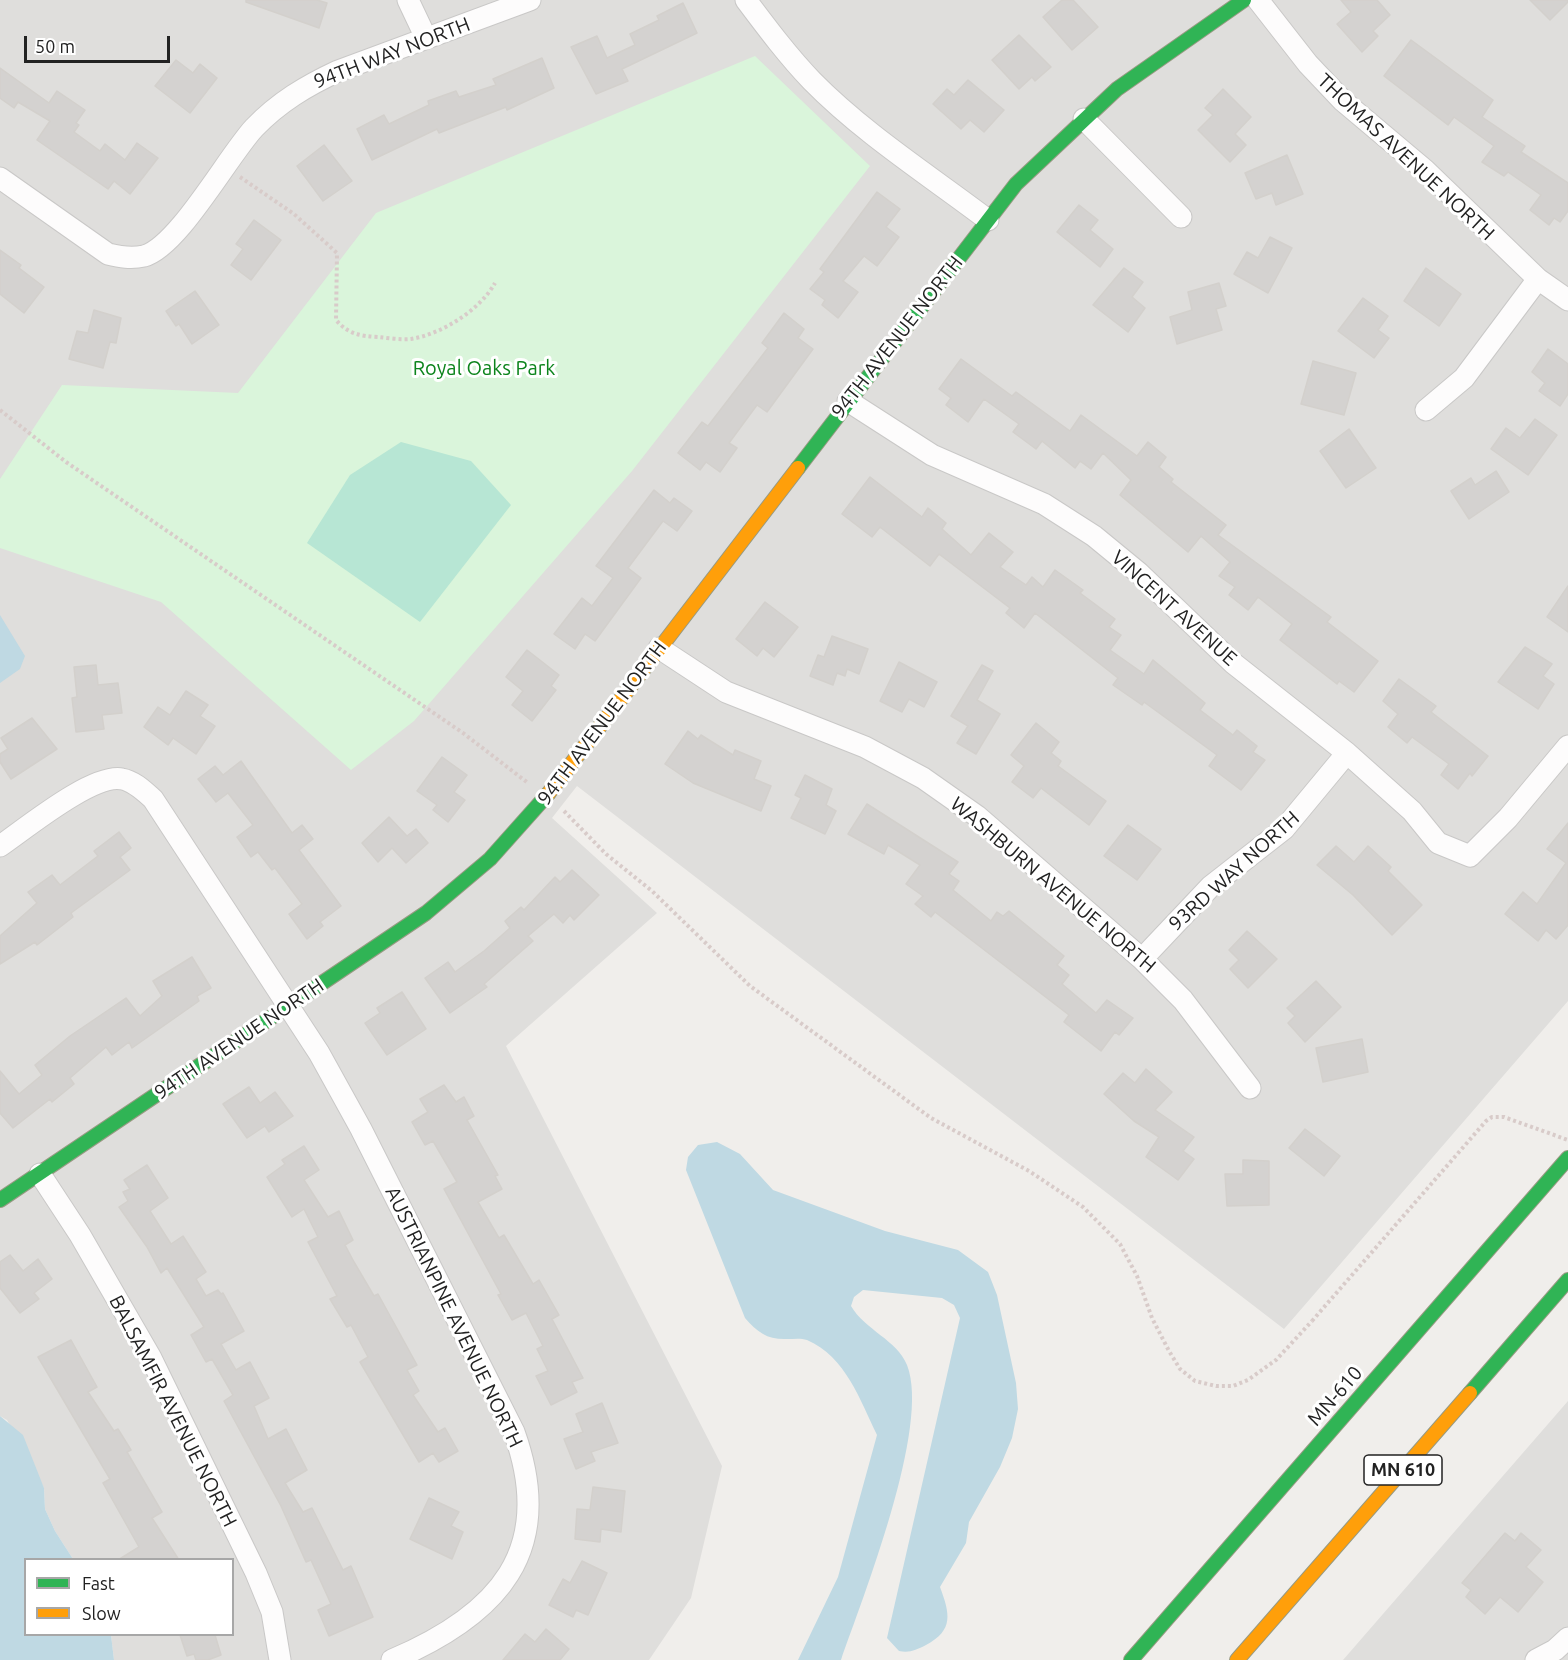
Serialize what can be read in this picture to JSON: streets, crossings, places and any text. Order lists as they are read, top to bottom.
{
  "streets": {
    "main road": ["94TH AVENUE NORTH", "MN-610", "MN 610"],
    "street": [
      "94TH WAY NORTH",
      "THOMAS AVENUE NORTH",
      "VINCENT AVENUE",
      "93RD WAY NORTH",
      "WASHBURN AVENUE NORTH",
      "AUSTRIANPINE AVENUE NORTH",
      "BALSAMFIR AVENUE NORTH"
    ]
  },
  "crossings": [
    ["94TH AVENUE NORTH", "VINCENT AVENUE"],
    ["94TH AVENUE NORTH", "WASHBURN AVENUE NORTH"],
    ["94TH AVENUE NORTH", "AUSTRIANPINE AVENUE NORTH"],
    ["94TH AVENUE NORTH", "BALSAMFIR AVENUE NORTH"],
    ["VINCENT AVENUE", "93RD WAY NORTH"],
    ["93RD WAY NORTH", "WASHBURN AVENUE NORTH"]
  ],
  "parks": ["Royal Oaks Park"],
  "legend": ["Fast", "Slow"],
  "scale_bar": "50 m"
}
